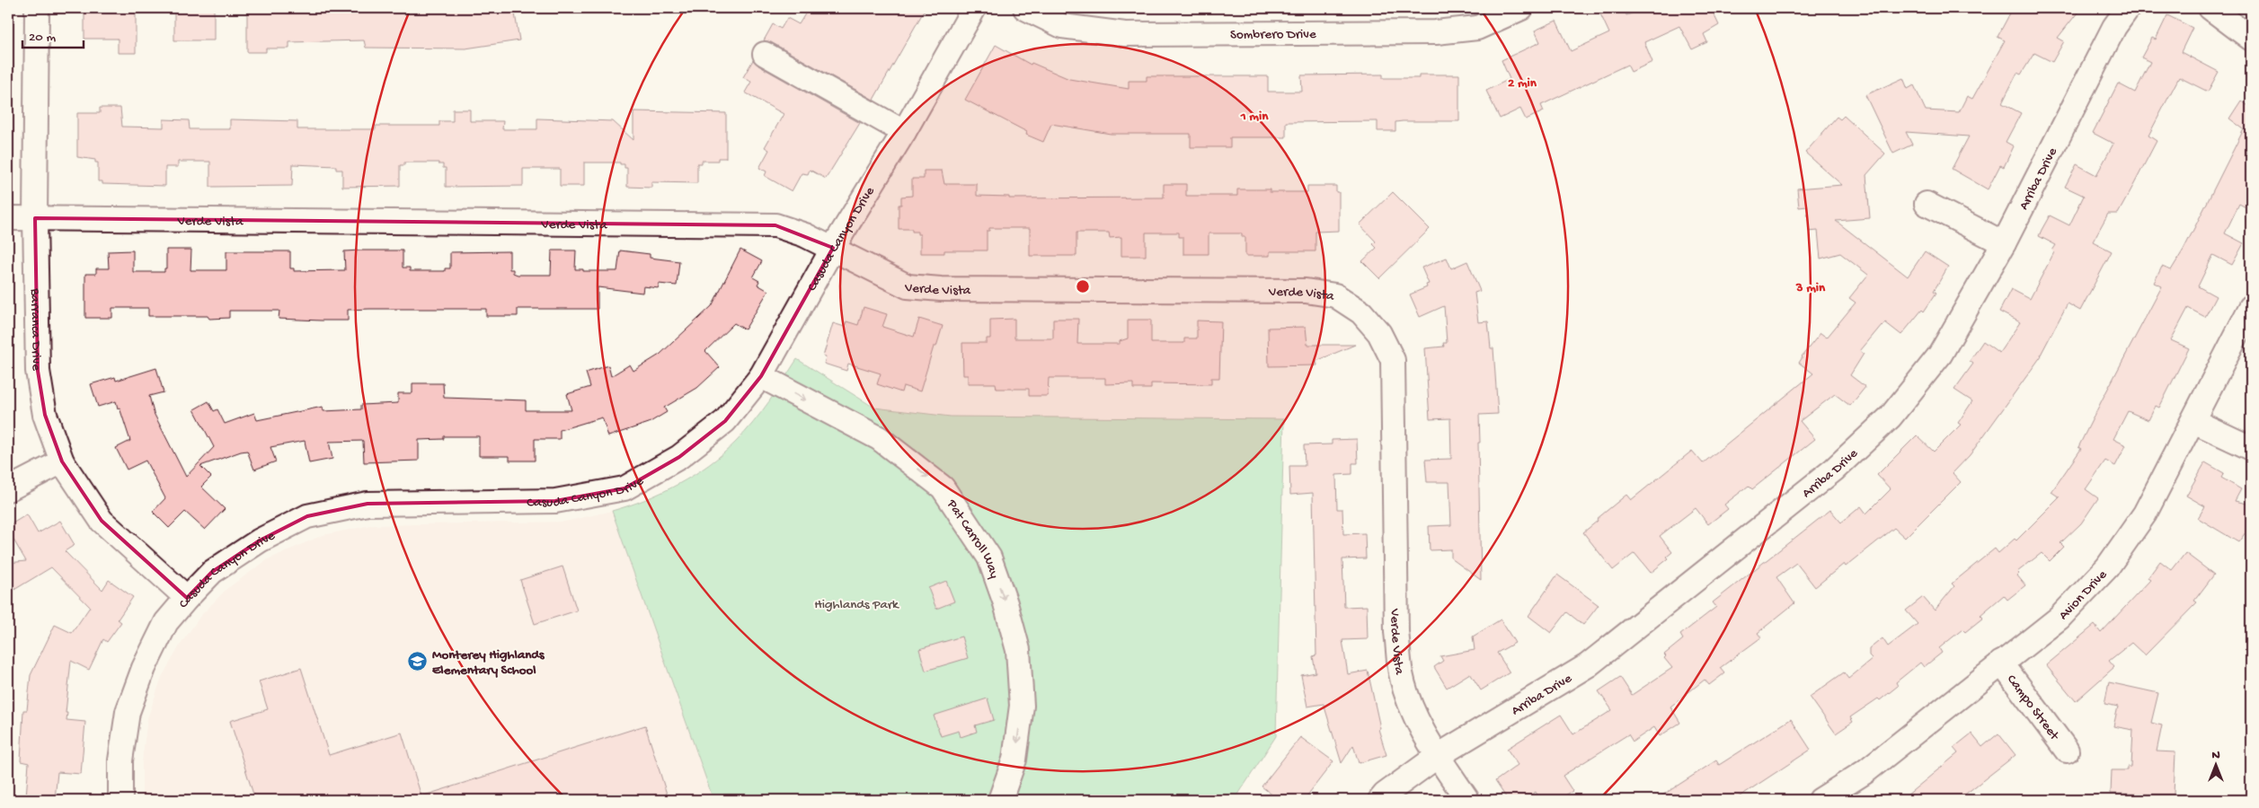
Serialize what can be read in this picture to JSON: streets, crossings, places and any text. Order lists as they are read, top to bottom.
{
  "streets": {
    "street": [
      "Sombrero Drive",
      "Arriba Drive",
      "Verde Vista",
      "Casuda Canyon Drive",
      "Barranca Drive",
      "Pat Carroll Way",
      "Avion Drive",
      "Campo Street"
    ]
  },
  "crossings": [
    ["Arriba Drive", "Verde Vista"],
    ["Verde Vista", "Casuda Canyon Drive"],
    ["Verde Vista", "Barranca Drive"],
    ["Casuda Canyon Drive", "Barranca Drive"],
    ["Casuda Canyon Drive", "Pat Carroll Way"],
    ["Avion Drive", "Campo Street"]
  ],
  "one_way": ["Pat Carroll Way"],
  "parks": ["Highlands Park"],
  "places": {
    "school or university": ["Monterey Highlands Elementary School"]
  },
  "scale_bar": "20 m",
  "north": "top",
  "rings": ["2 min", "1 min", "3 min"]
}
